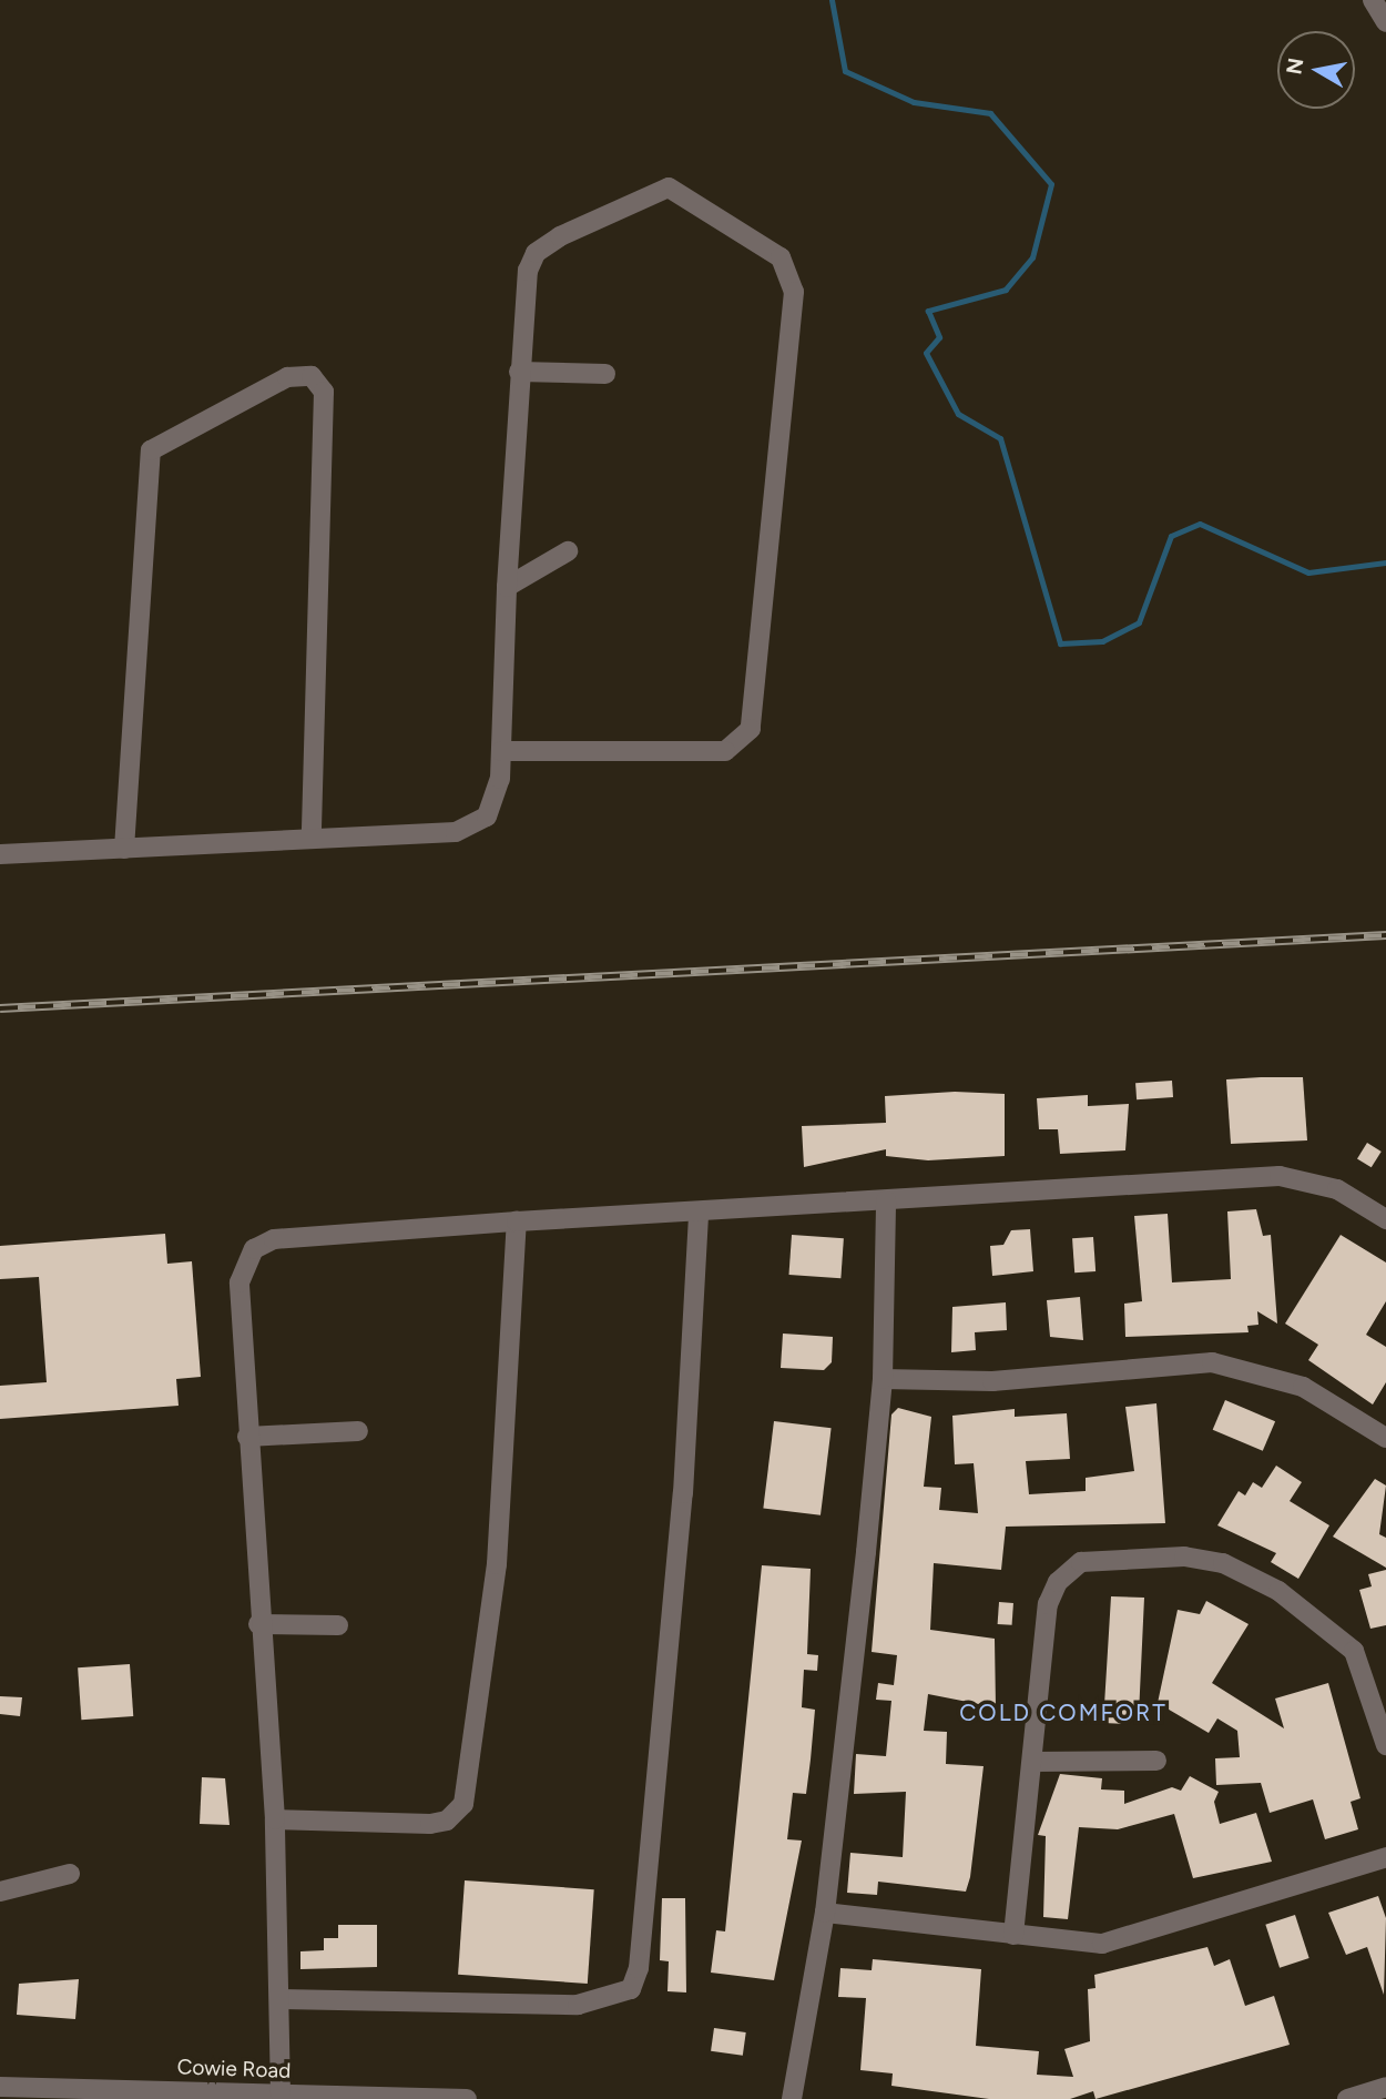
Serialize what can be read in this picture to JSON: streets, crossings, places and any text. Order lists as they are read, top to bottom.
{
  "streets": {
    "street": ["Cowie Road"]
  },
  "districts": ["COLD COMFORT"],
  "north": "left"
}
